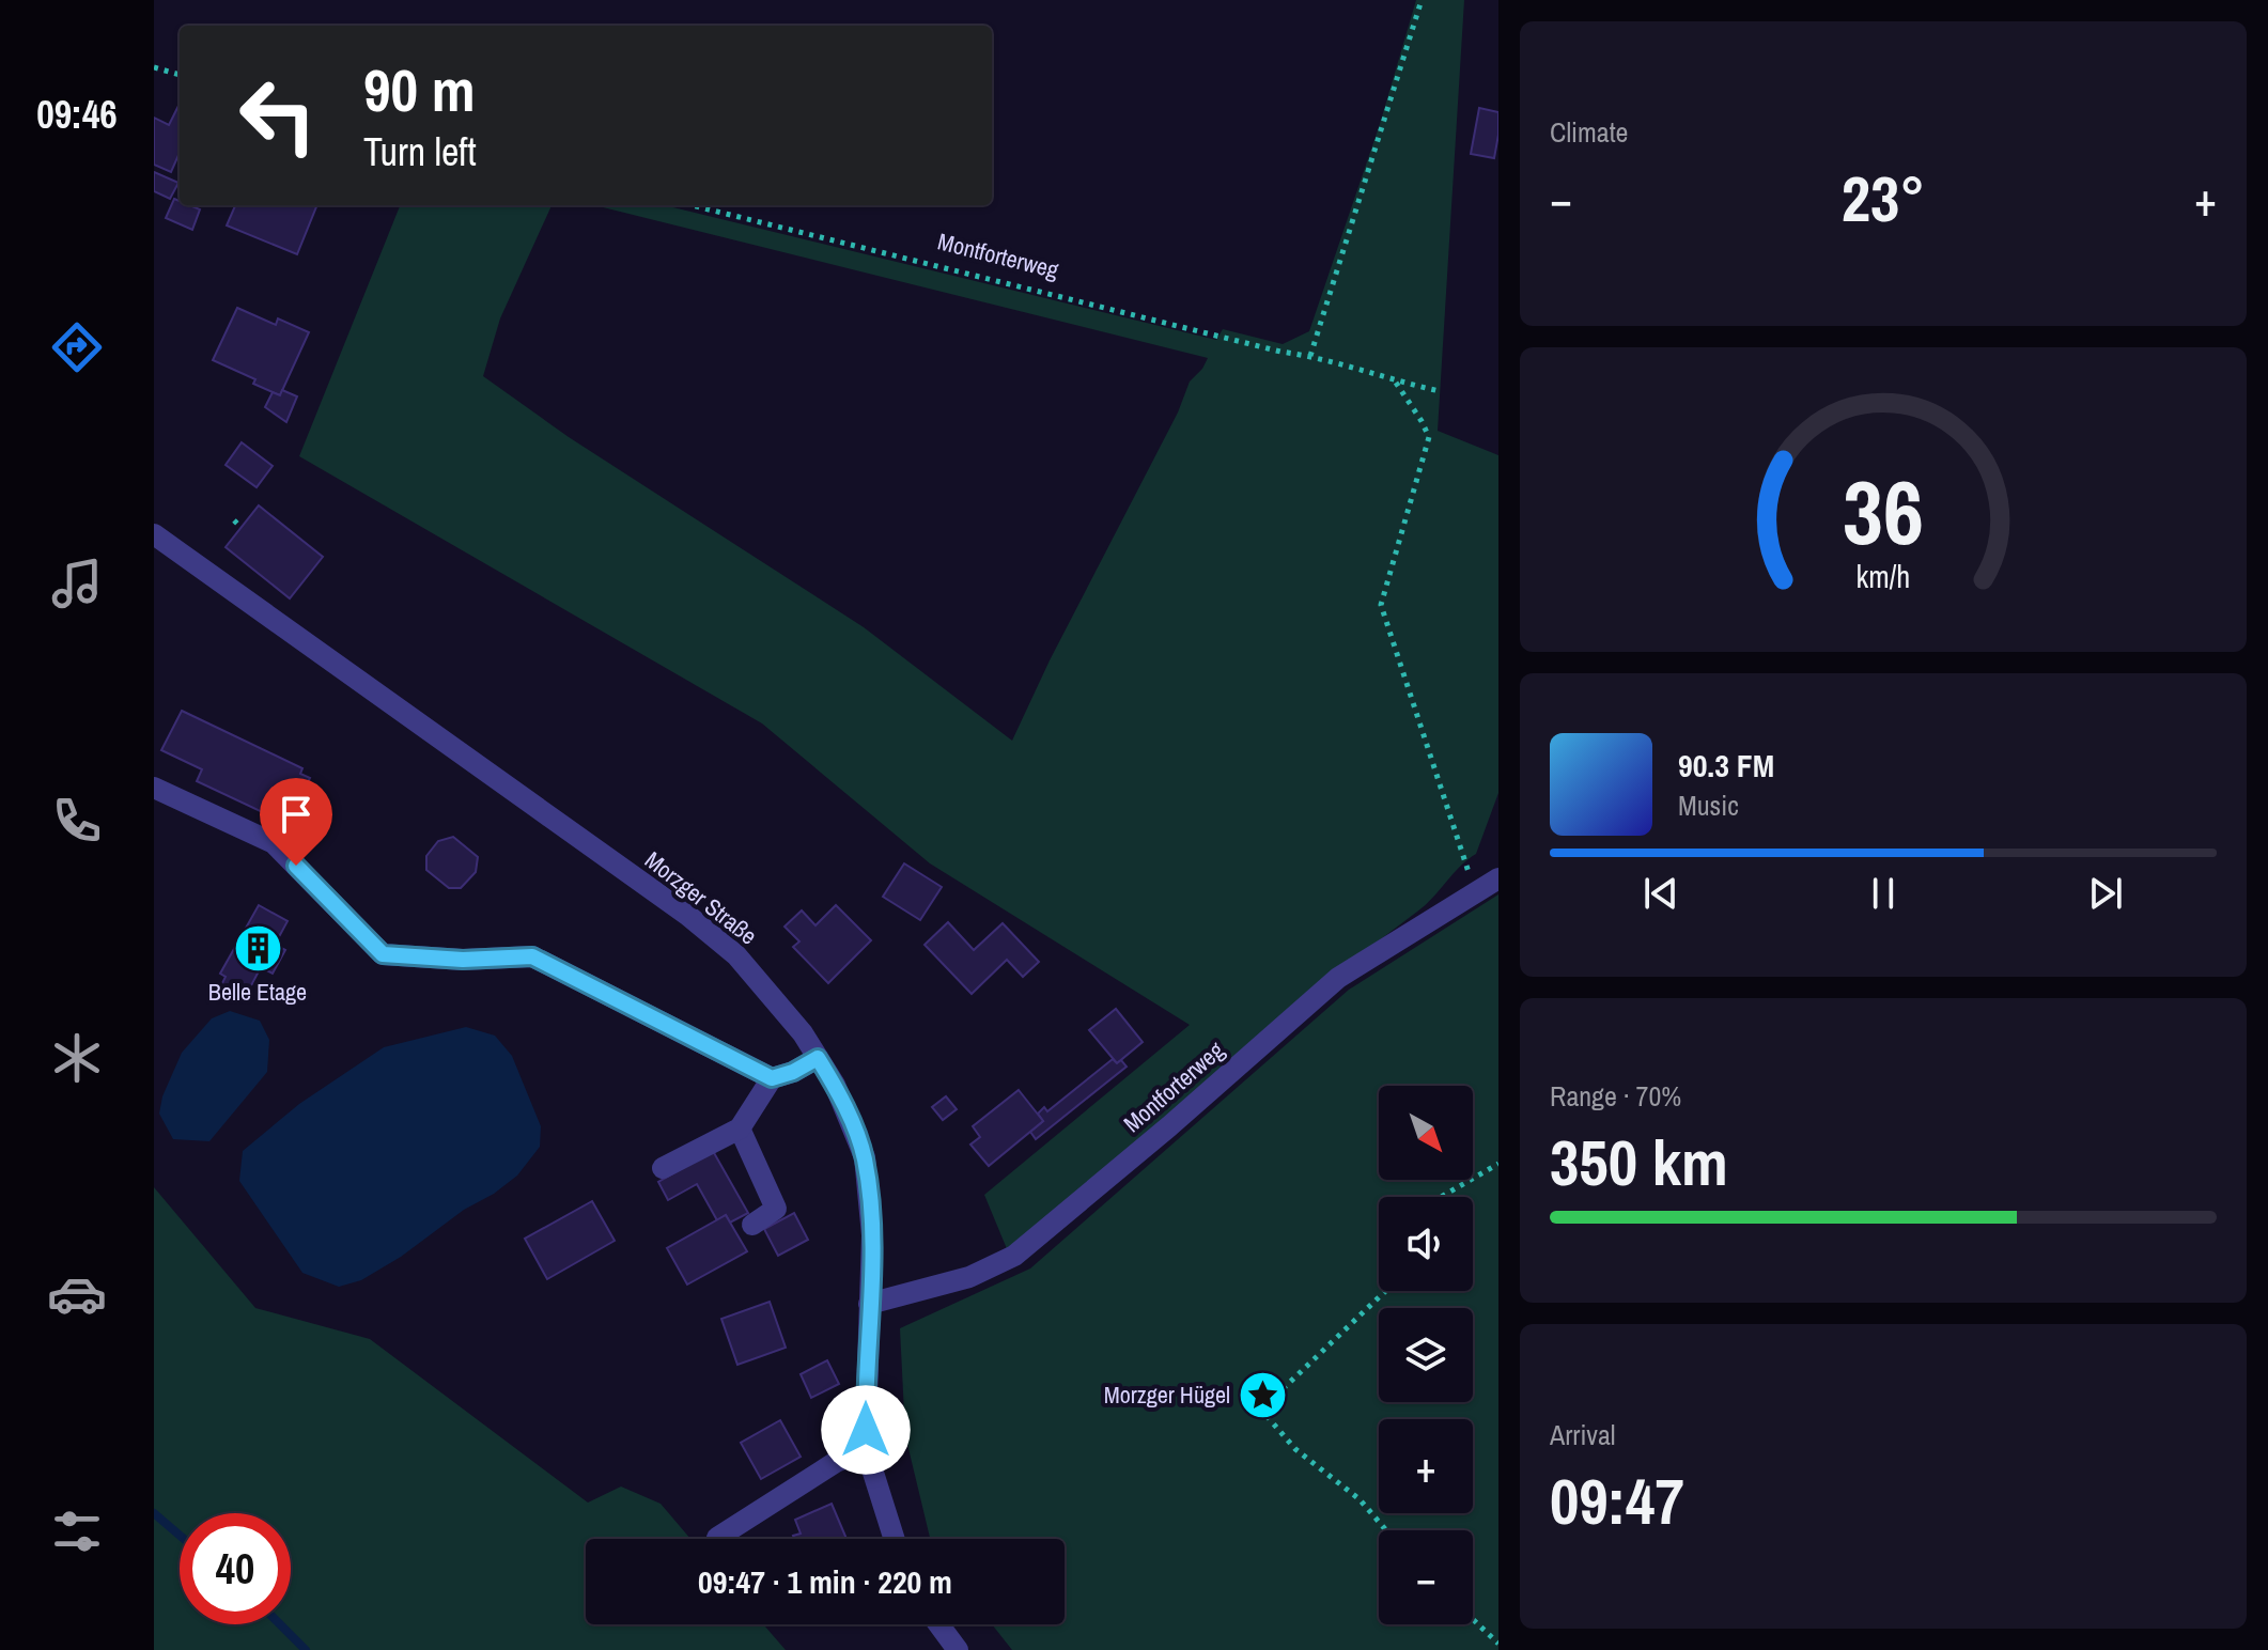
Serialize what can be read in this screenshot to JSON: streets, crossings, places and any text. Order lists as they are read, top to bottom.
{
  "streets": {
    "street": ["Montforterweg", "Morzger Straße"]
  },
  "crossings": [
    ["Montforterweg", "Morzger Straße"]
  ],
  "places": {
    "building": ["Belle Etage"],
    "place": ["Morzger Hügel"]
  },
  "north": "bottom right",
  "page": {
    "tabs": "09:46",
    "tile": [
      "Climate",
      ["Range · 70%", "350 km"],
      ["Arrival", "09:47"]
    ],
    "turn": ["90 m", "Turn left"],
    "heat": ["−", "23°", "+"],
    "song": ["90.3 FM", "Music"],
    "map_buttons": ["+", "−"],
    "limit": "40",
    "trip": "09:47 · 1 min · 220 m",
    "gauge": ["36", "km/h"]
  }
}
